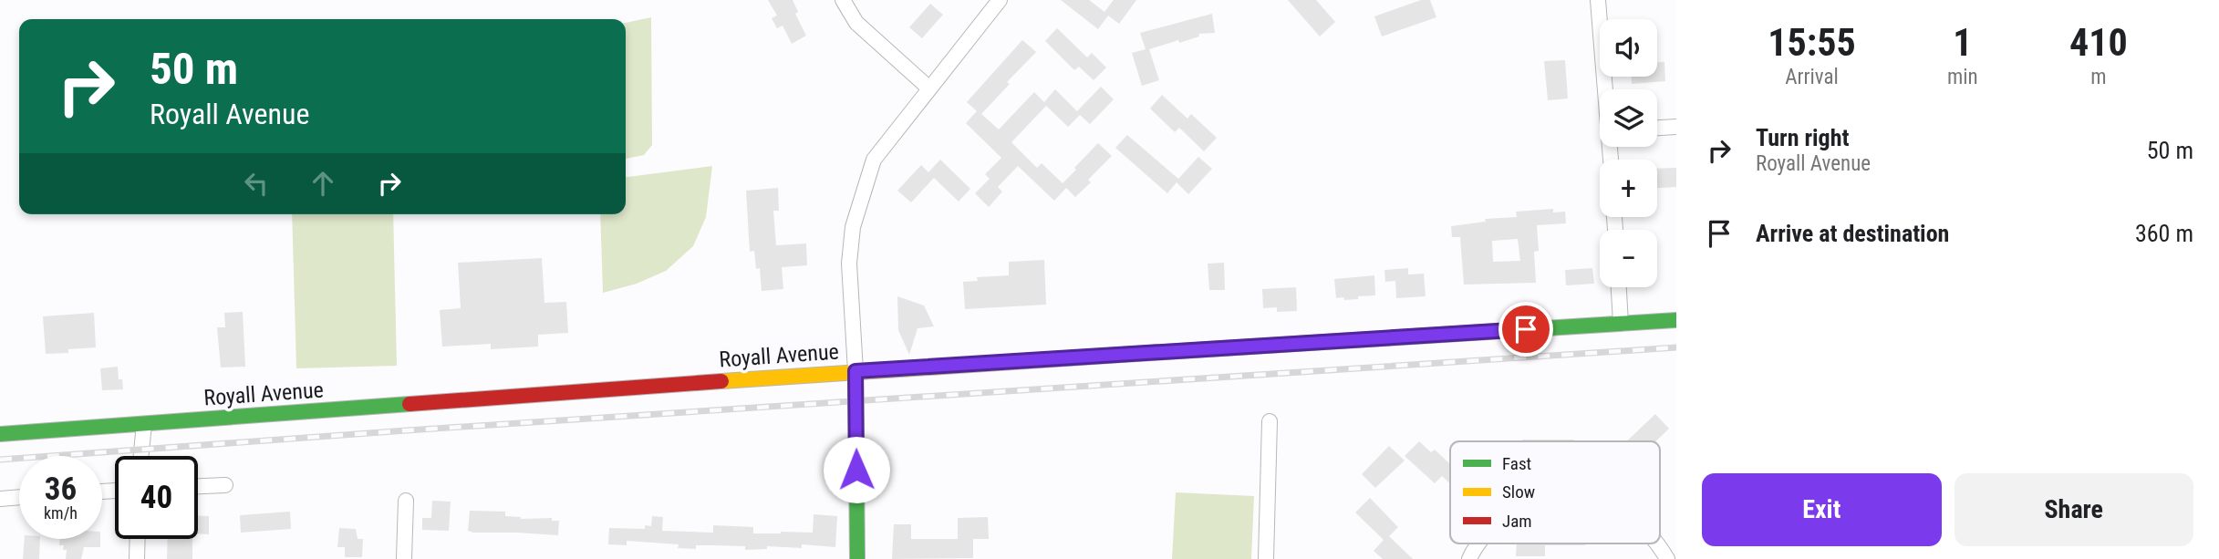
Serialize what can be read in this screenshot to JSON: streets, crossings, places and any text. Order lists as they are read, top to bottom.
{
  "streets": {
    "street": ["Royall Avenue"]
  },
  "legend": ["Fast", "Slow", "Jam"],
  "page": {
    "eta": [
      "15:55",
      "Arrival",
      "1",
      "min",
      "410",
      "m"
    ],
    "map_buttons": ["+", "−"],
    "turn": ["50 m", "Royall Avenue"],
    "list": [
      {
        "name": "Turn right",
        "note": "Royall Avenue",
        "value": "50 m"
      },
      {
        "name": "Arrive at destination",
        "value": "360 m"
      }
    ],
    "speed": "36 km/h",
    "limit": "40",
    "buttons": ["Exit", "Share"]
  }
}
